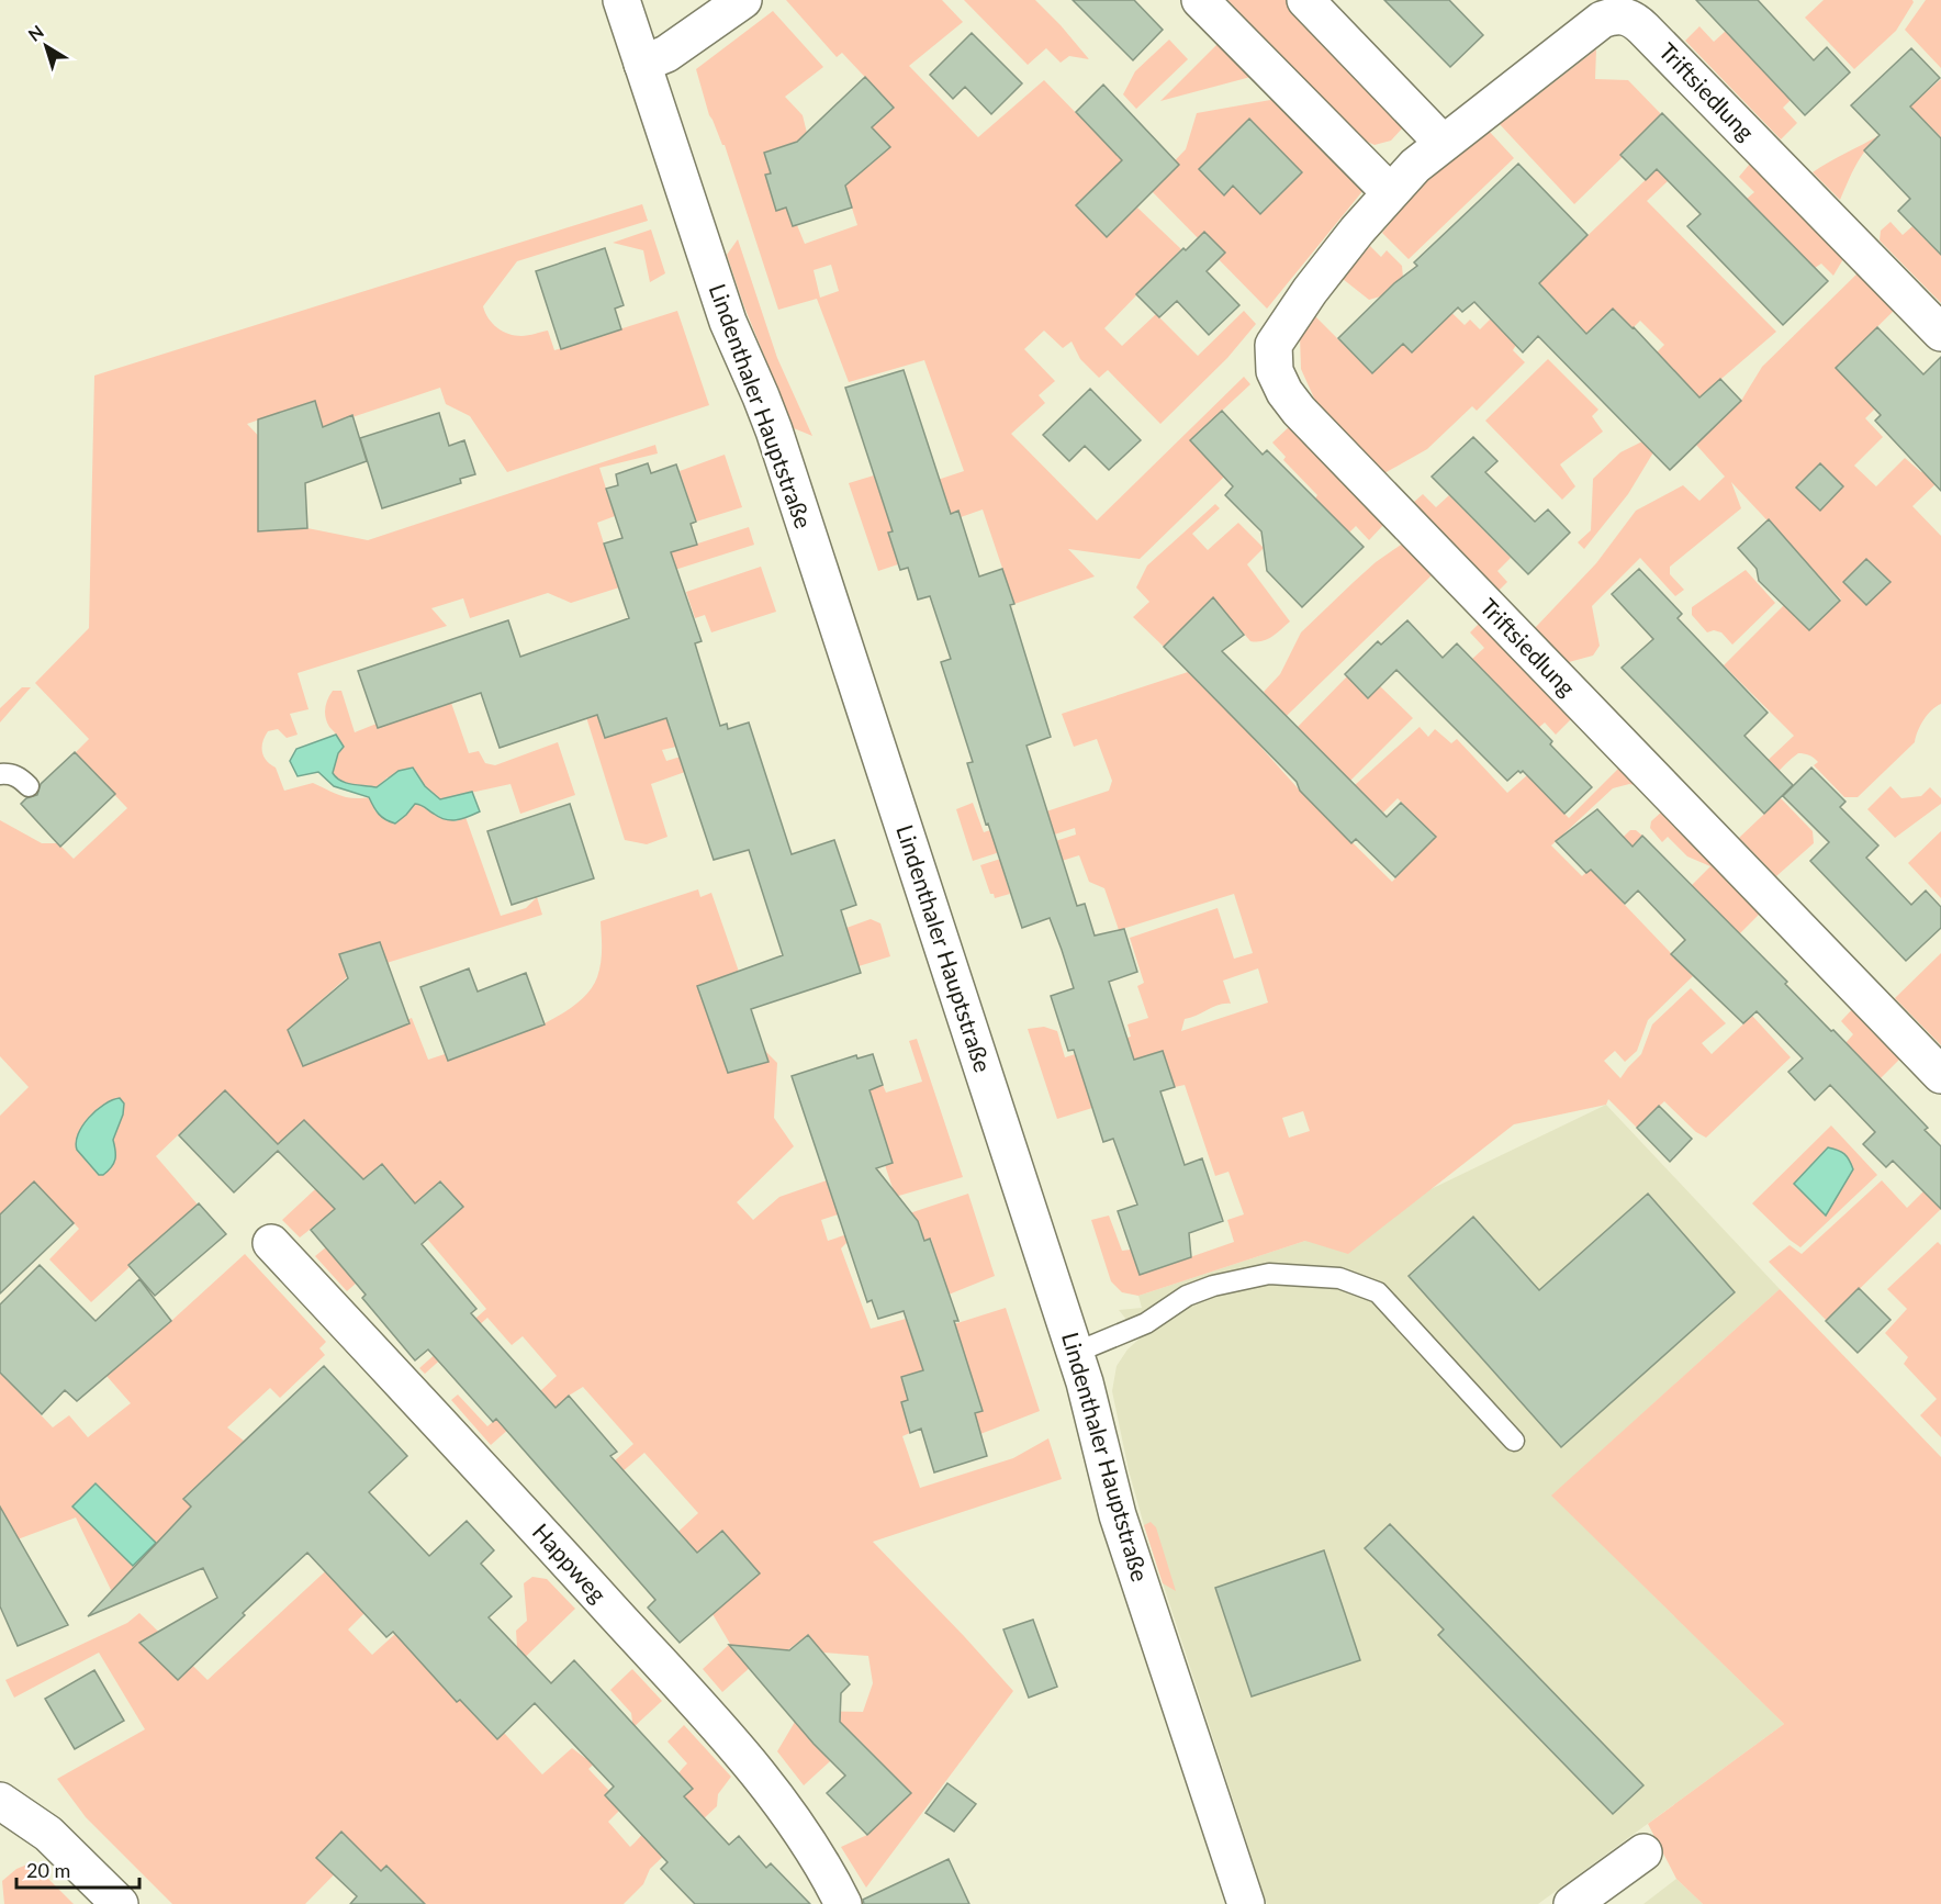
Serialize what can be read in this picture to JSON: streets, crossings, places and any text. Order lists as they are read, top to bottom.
{
  "streets": {
    "street": ["Triftsiedlung", "Lindenthaler Hauptstraße", "Happweg"]
  },
  "scale_bar": "20 m",
  "north": "top left"
}
